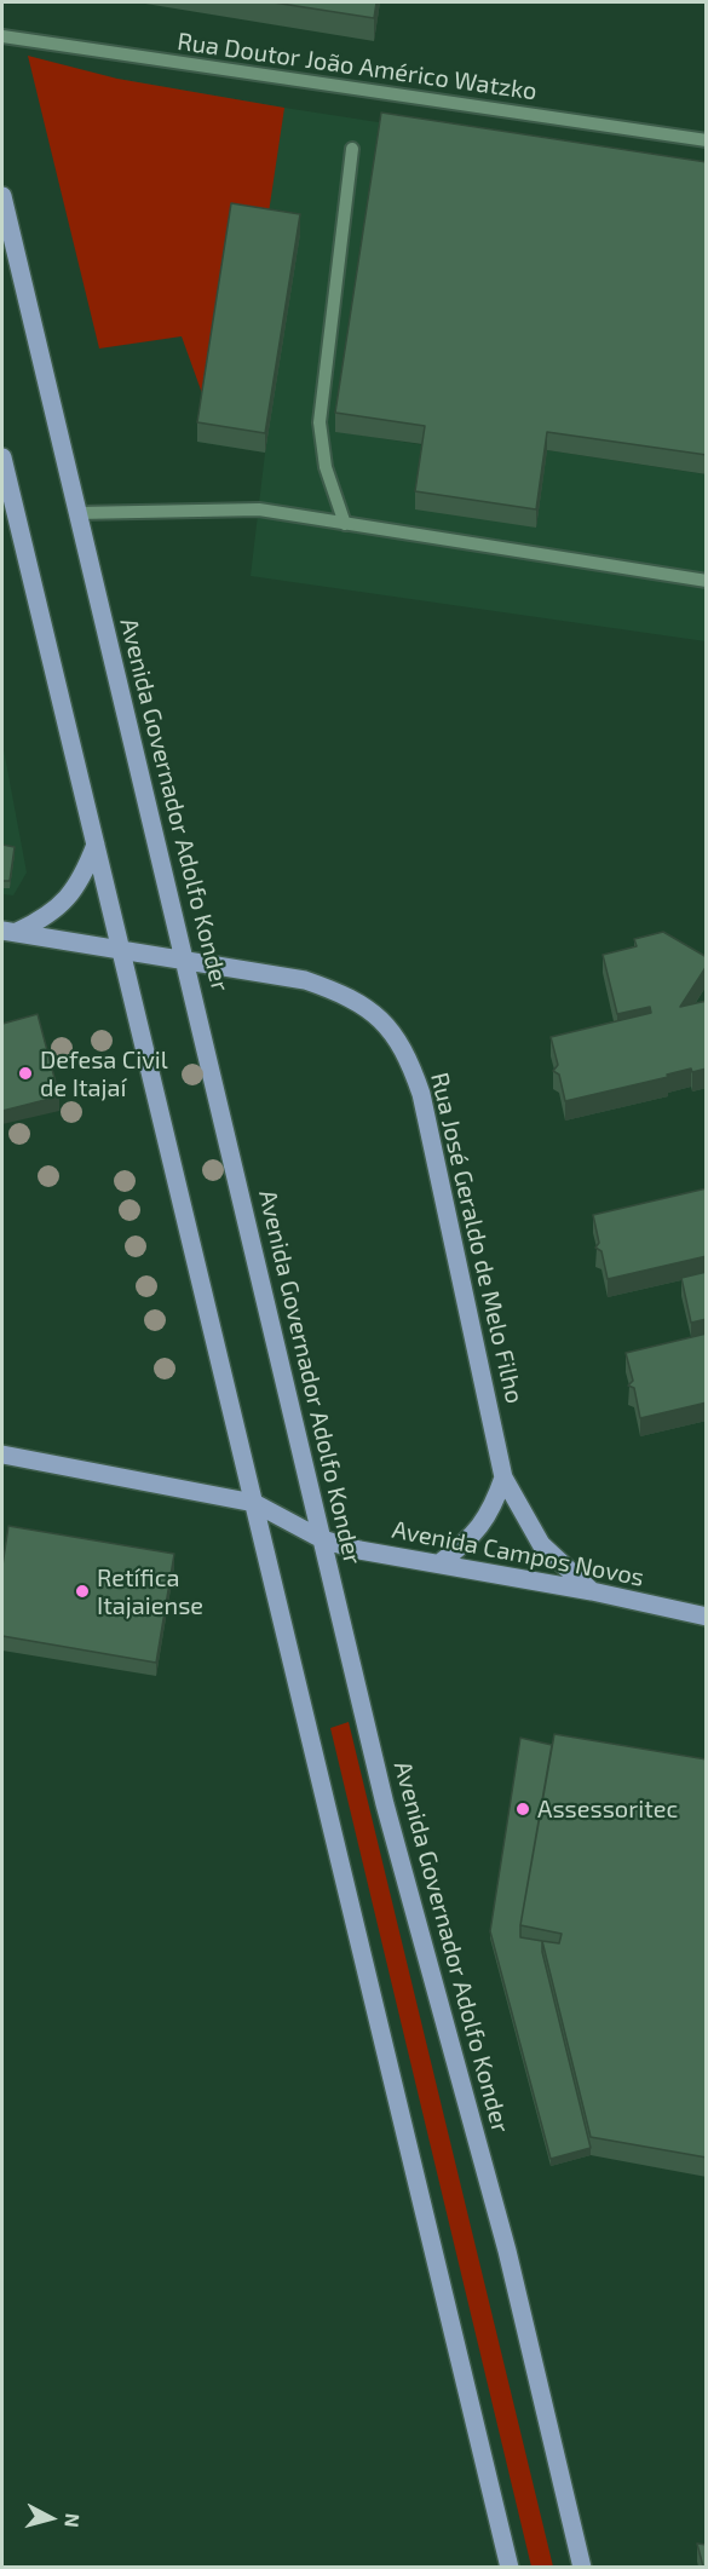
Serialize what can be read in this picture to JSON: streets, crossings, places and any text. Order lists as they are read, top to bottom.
{
  "streets": {
    "main road": ["Avenida Governador Adolfo Konder", "Rua José Geraldo de Melo Filho", "Avenida Campos Novos"],
    "street": ["Rua Doutor João Américo Watzko"]
  },
  "crossings": [
    ["Avenida Governador Adolfo Konder", "Rua José Geraldo de Melo Filho"],
    ["Avenida Governador Adolfo Konder", "Avenida Campos Novos"],
    ["Rua José Geraldo de Melo Filho", "Avenida Campos Novos"]
  ],
  "places": ["Defesa Civil de Itajaí", "Retífica Itajaiense", "Assessoritec"],
  "north": "right"
}
